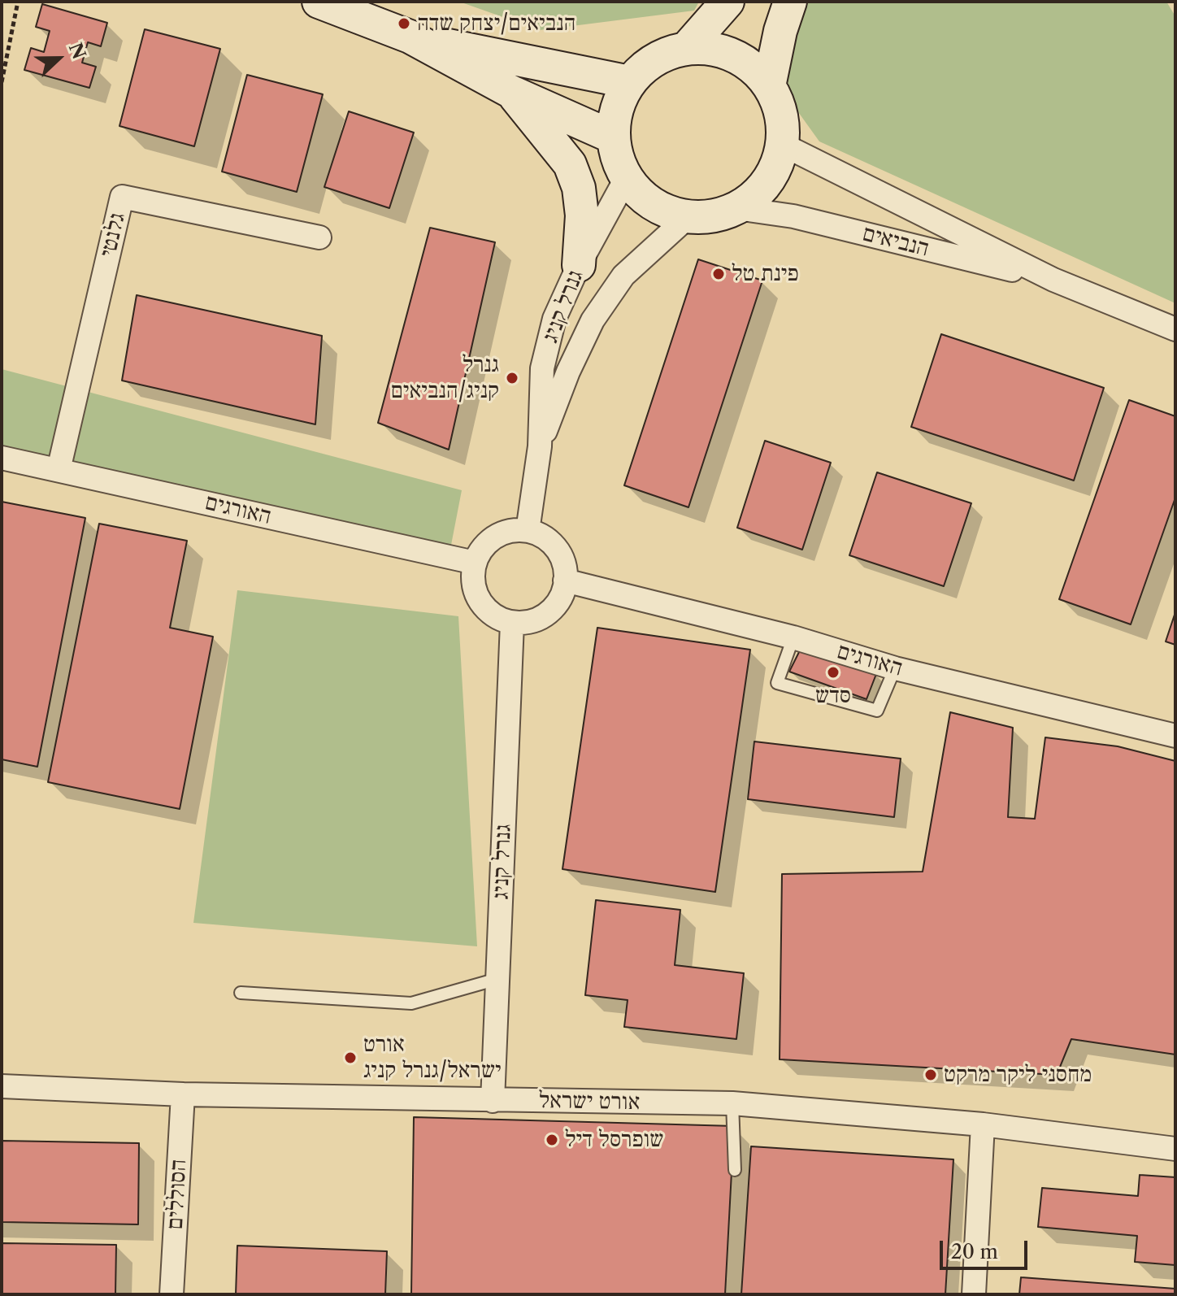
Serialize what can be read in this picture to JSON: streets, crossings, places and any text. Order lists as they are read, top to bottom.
{
  "streets": {
    "street": [
      "גלנטי",
      "הנביאים",
      "גנרל קניג",
      "האורגים",
      "אורט ישראל",
      "הסוללים"
    ]
  },
  "crossings": [
    ["גלנטי", "האורגים"],
    ["הנביאים", "גנרל קניג"],
    ["גנרל קניג", "האורגים"],
    ["גנרל קניג", "אורט ישראל"],
    ["אורט ישראל", "הסוללים"]
  ],
  "places": [
    "הנביאים/יצחק שדה",
    "פינת טל",
    "גנרל קניג/הנביאים",
    "סדש",
    "אורט ישראל/גנרל קניג",
    "מחסני ליקר מרקט",
    "שופרסל דיל"
  ],
  "scale_bar": "20 m",
  "north": "right"
}
